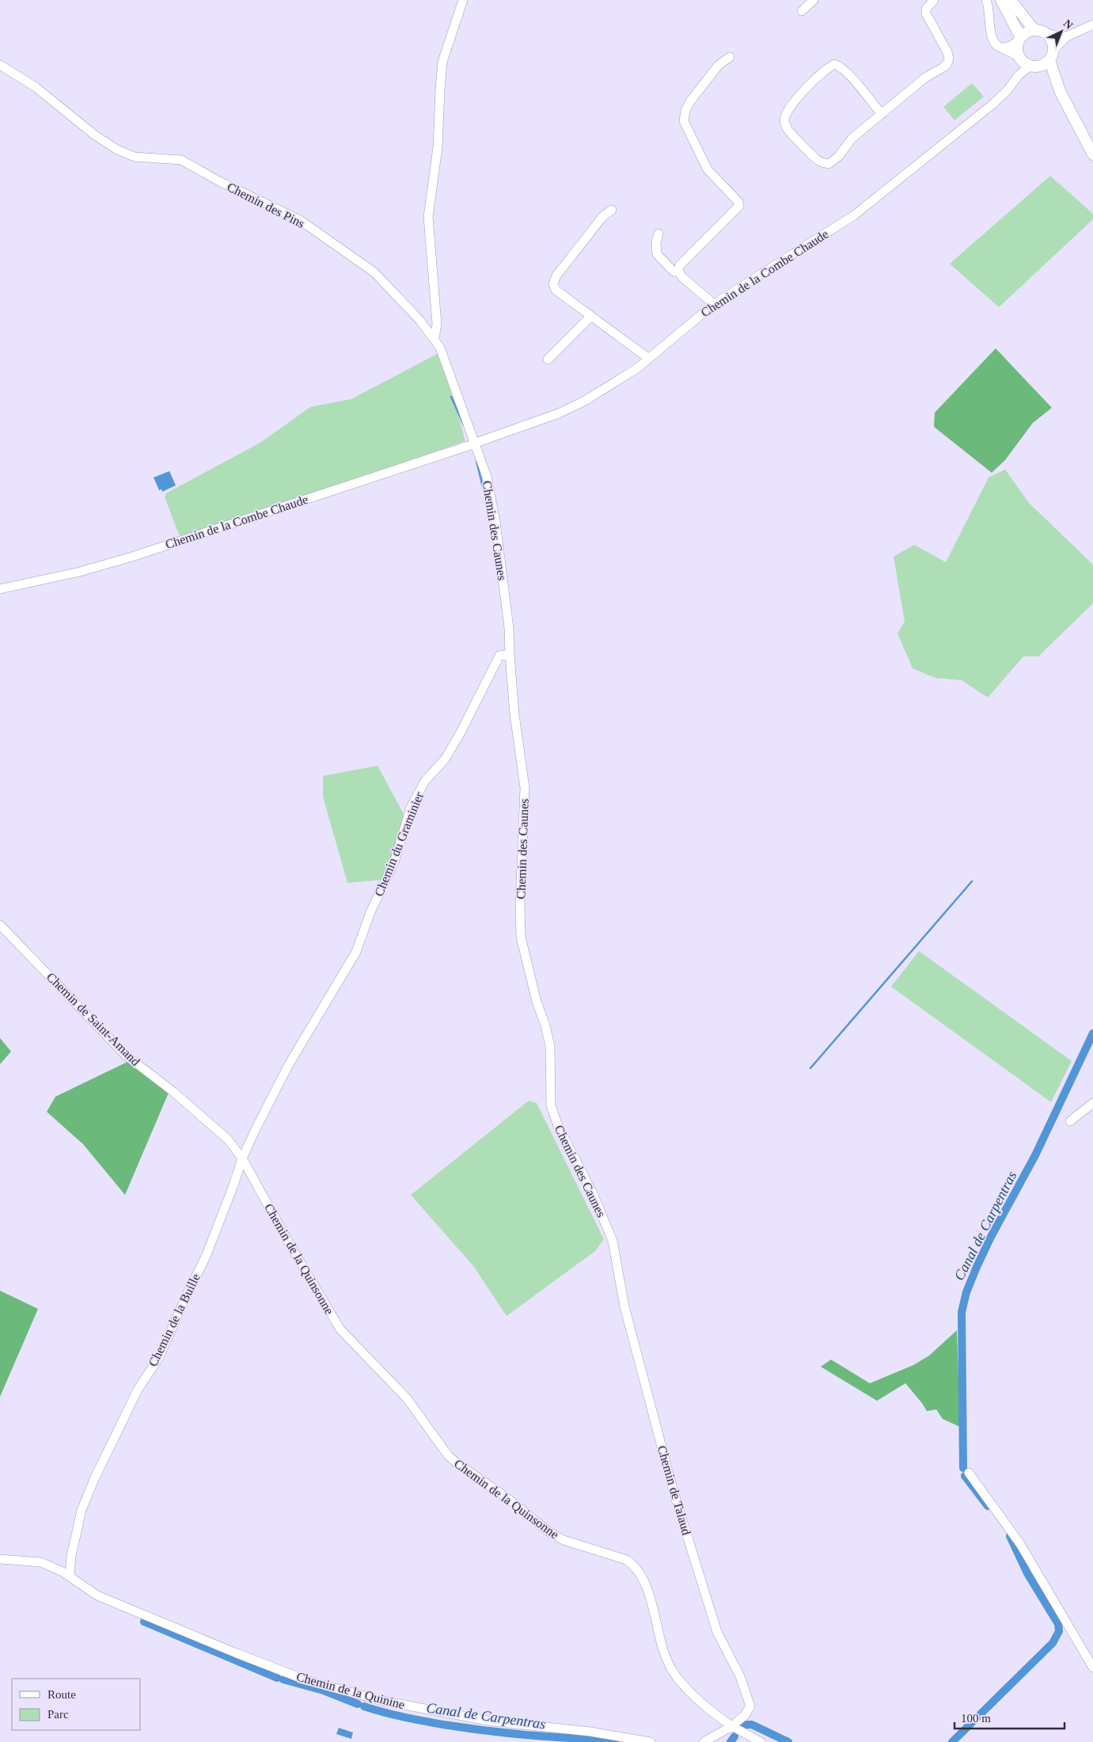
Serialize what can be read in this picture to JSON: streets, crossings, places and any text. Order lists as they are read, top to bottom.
{
  "streets": {
    "street": [
      "Chemin des Pins",
      "Chemin de la Combe Chaude",
      "Chemin des Caunes",
      "Chemin du Graminier",
      "Chemin de Saint-Amand",
      "Chemin de la Quinsonne",
      "Chemin de la Buille",
      "Chemin de Talaud",
      "Chemin de la Quinine"
    ]
  },
  "crossings": [
    ["Chemin des Pins", "Chemin de la Combe Chaude"],
    ["Chemin des Pins", "Chemin des Caunes"],
    ["Chemin de la Combe Chaude", "Chemin des Caunes"],
    ["Chemin des Caunes", "Chemin du Graminier"],
    ["Chemin des Caunes", "Chemin de Talaud"],
    ["Chemin du Graminier", "Chemin de la Buille"],
    ["Chemin de Saint-Amand", "Chemin de la Quinsonne"],
    ["Chemin de Saint-Amand", "Chemin de la Buille"],
    ["Chemin de la Quinsonne", "Chemin de la Buille"],
    ["Chemin de la Quinsonne", "Chemin de Talaud"],
    ["Chemin de la Buille", "Chemin de la Quinine"]
  ],
  "water": ["Canal de Carpentras"],
  "legend": ["Route", "Parc"],
  "scale_bar": "100 m",
  "north": "top right"
}
